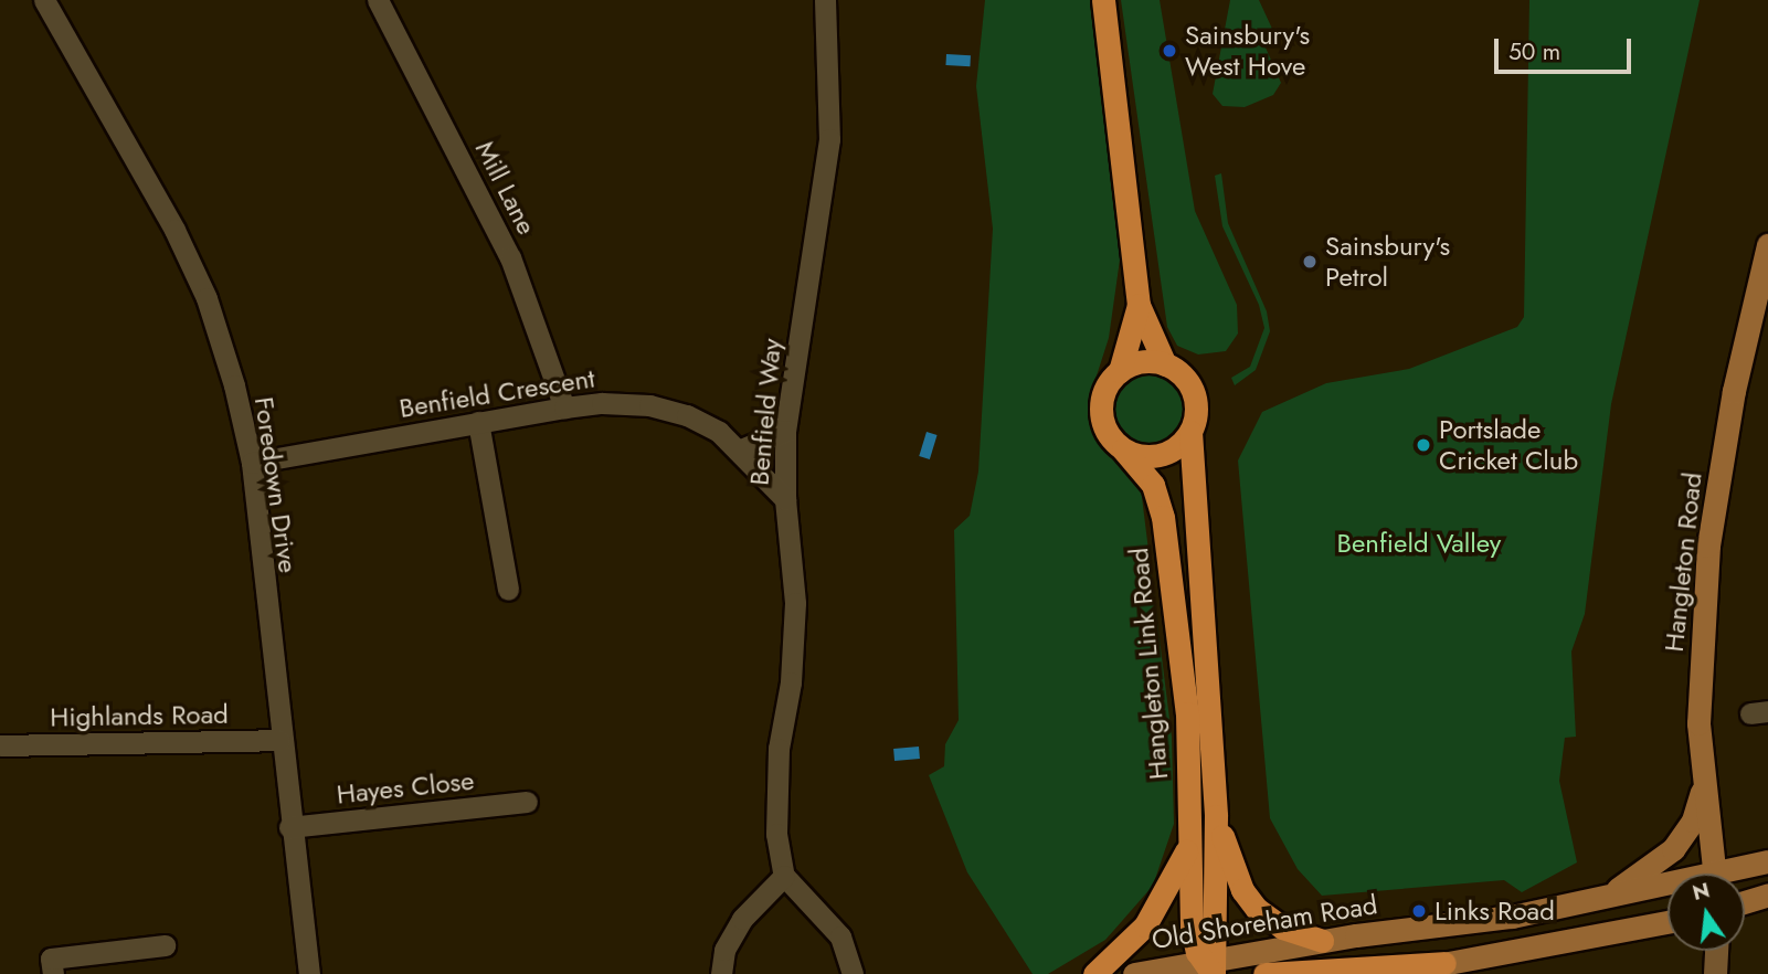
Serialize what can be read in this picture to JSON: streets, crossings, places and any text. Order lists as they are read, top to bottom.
{
  "streets": {
    "highway": ["Hangleton Link Road"],
    "main road": ["Hangleton Road", "Old Shoreham Road"],
    "street": [
      "Mill Lane",
      "Benfield Crescent",
      "Benfield Way",
      "Foredown Drive",
      "Highlands Road",
      "Hayes Close"
    ]
  },
  "crossings": [
    ["Mill Lane", "Benfield Crescent"],
    ["Benfield Crescent", "Benfield Way"],
    ["Benfield Crescent", "Foredown Drive"],
    ["Foredown Drive", "Highlands Road"],
    ["Foredown Drive", "Hayes Close"],
    ["Hangleton Link Road", "Old Shoreham Road"]
  ],
  "parks": ["Benfield Valley"],
  "places": [
    "Sainsbury's West Hove",
    "Sainsbury's Petrol",
    "Portslade Cricket Club",
    "Links Road"
  ],
  "scale_bar": "50 m",
  "north": "top"
}
